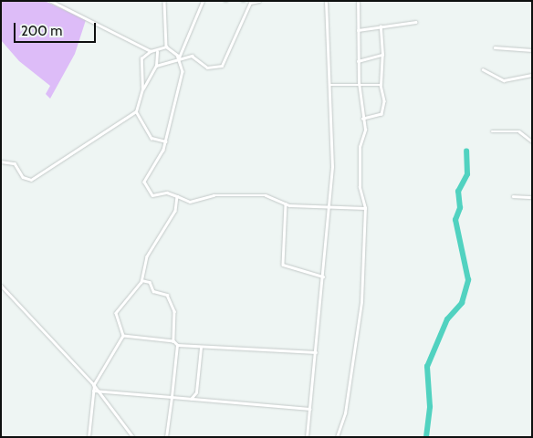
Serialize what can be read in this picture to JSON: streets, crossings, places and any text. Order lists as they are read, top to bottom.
{
  "scale_bar": "200 m"
}
